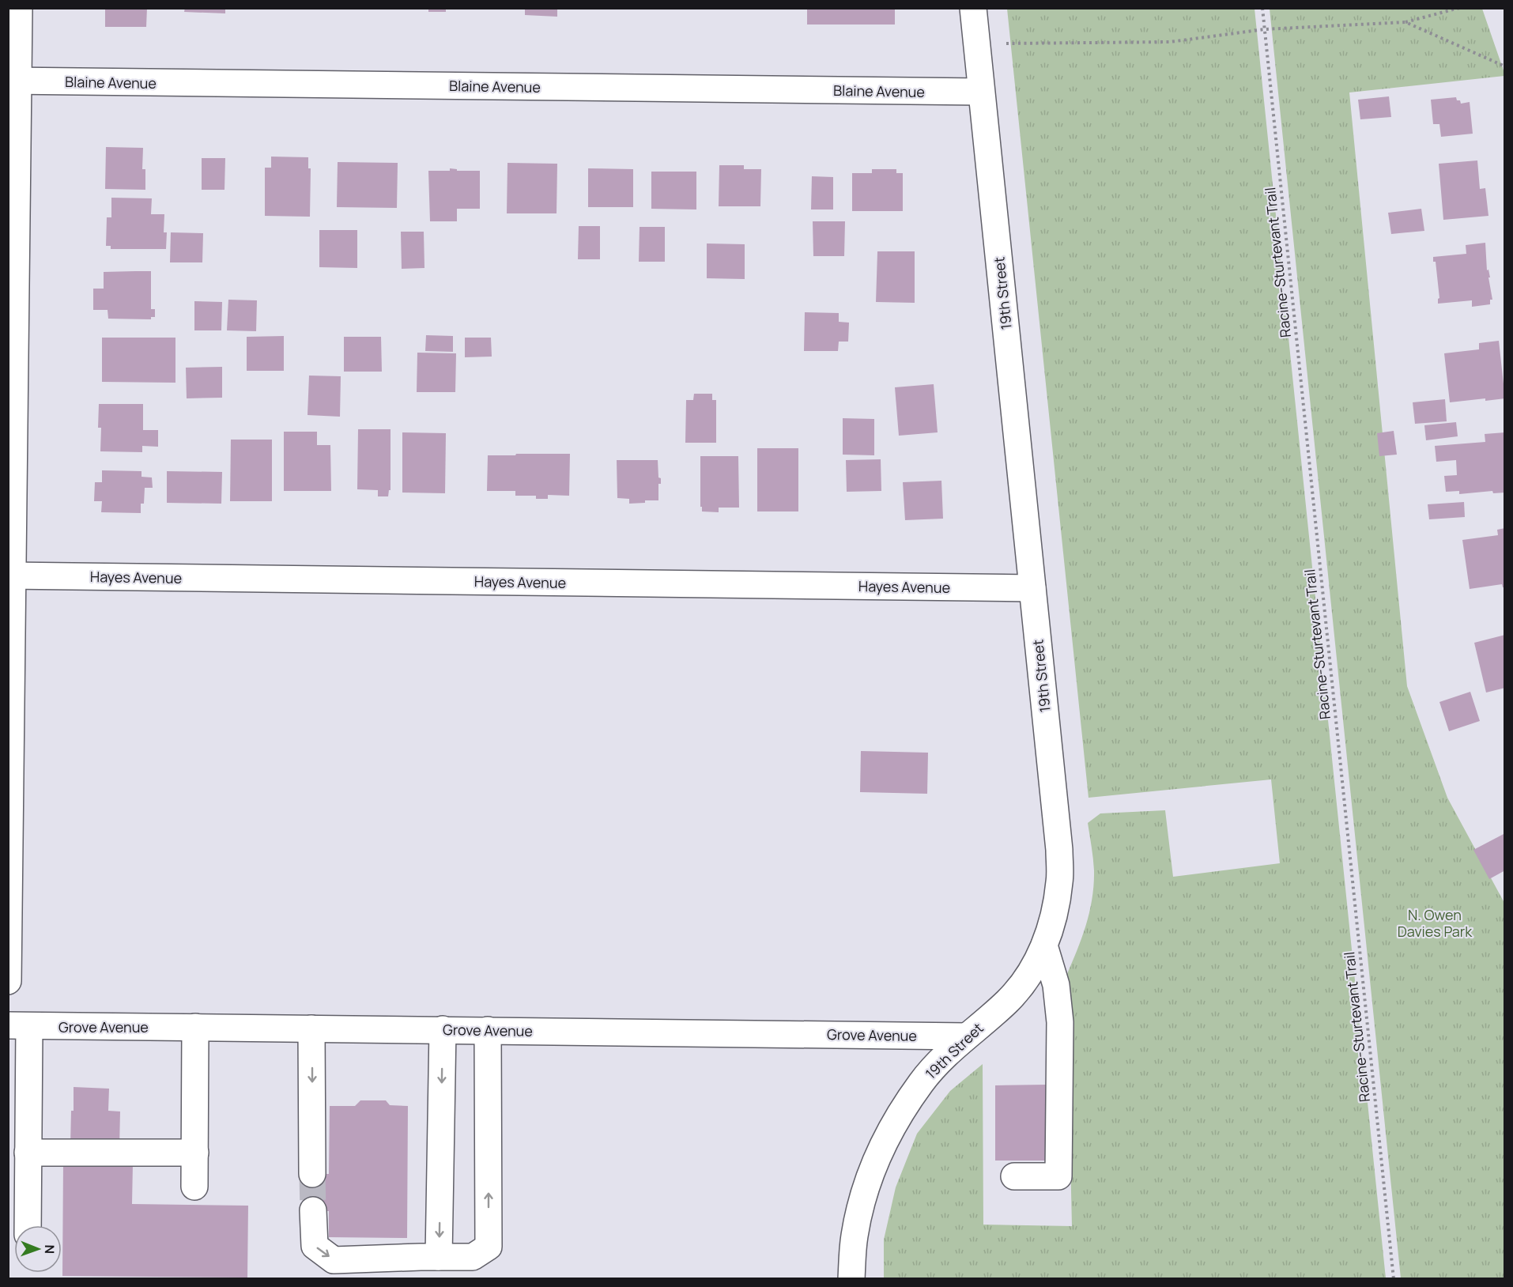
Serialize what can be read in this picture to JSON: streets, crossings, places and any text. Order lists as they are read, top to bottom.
{
  "streets": {
    "street": [
      "Blaine Avenue",
      "19th Street",
      "Hayes Avenue",
      "Grove Avenue"
    ],
    "path": ["Racine-Sturtevant Trail"]
  },
  "crossings": [
    ["Blaine Avenue", "19th Street"],
    ["19th Street", "Hayes Avenue"],
    ["19th Street", "Grove Avenue"]
  ],
  "parks": ["N. Owen Davies Park"],
  "north": "right"
}
